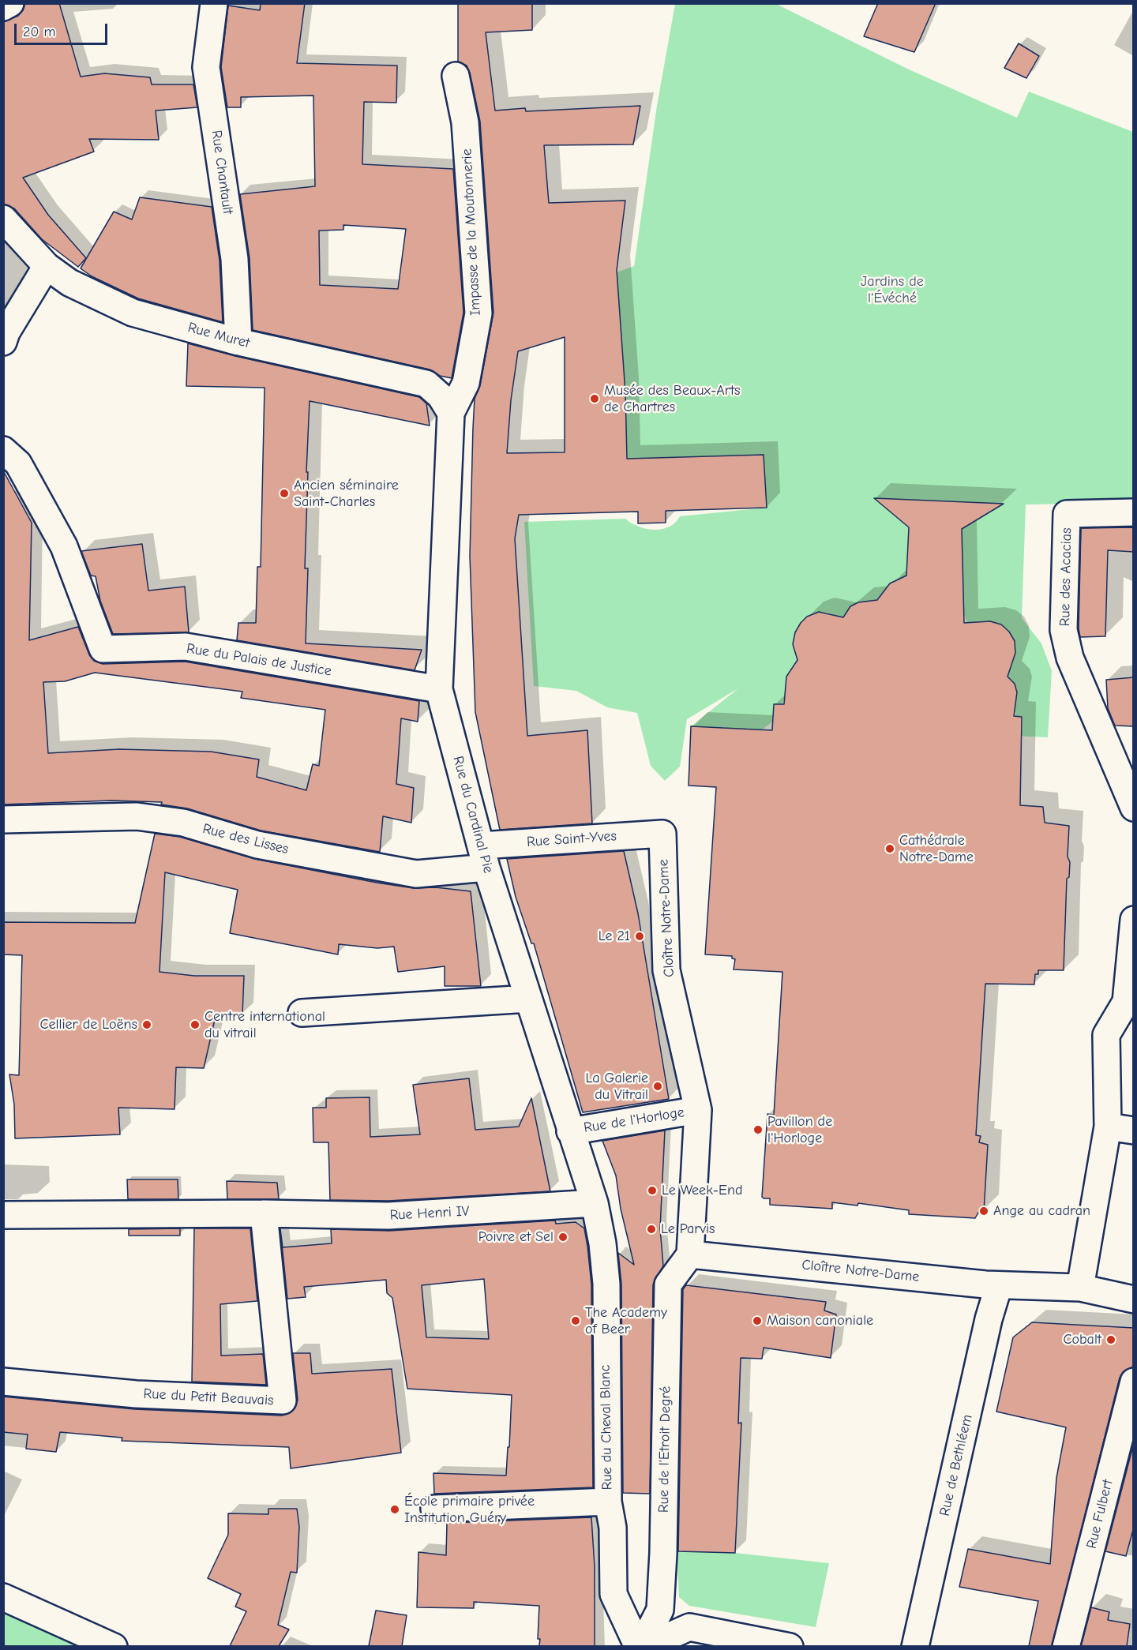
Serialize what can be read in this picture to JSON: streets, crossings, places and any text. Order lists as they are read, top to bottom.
{
  "streets": {
    "street": [
      "Rue Chantault",
      "Impasse de la Moutonnerie",
      "Rue Muret",
      "Rue des Acacias",
      "Rue du Palais de Justice",
      "Rue du Cardinal Pie",
      "Rue des Lisses",
      "Rue Saint-Yves",
      "Cloître Notre-Dame",
      "Rue de l'Horloge",
      "Rue Henri IV",
      "Rue du Petit Beauvais",
      "Rue du Cheval Blanc",
      "Rue de l'Etroit Degré",
      "Rue de Bethléem",
      "Rue Fulbert"
    ]
  },
  "crossings": [
    ["Rue Chantault", "Rue Muret"],
    ["Impasse de la Moutonnerie", "Rue Muret"],
    ["Impasse de la Moutonnerie", "Rue du Cardinal Pie"],
    ["Rue Muret", "Rue du Cardinal Pie"],
    ["Rue du Palais de Justice", "Rue du Cardinal Pie"],
    ["Rue du Cardinal Pie", "Rue des Lisses"],
    ["Rue du Cardinal Pie", "Rue Saint-Yves"],
    ["Rue du Cardinal Pie", "Rue de l'Horloge"],
    ["Rue du Cardinal Pie", "Rue Henri IV"],
    ["Rue du Cardinal Pie", "Rue du Cheval Blanc"],
    ["Rue des Lisses", "Rue Saint-Yves"],
    ["Rue Saint-Yves", "Cloître Notre-Dame"],
    ["Cloître Notre-Dame", "Rue de l'Horloge"],
    ["Cloître Notre-Dame", "Rue de l'Etroit Degré"],
    ["Cloître Notre-Dame", "Rue de Bethléem"],
    ["Rue Henri IV", "Rue du Petit Beauvais"],
    ["Rue Henri IV", "Rue du Cheval Blanc"],
    ["Rue du Cheval Blanc", "Rue de l'Etroit Degré"]
  ],
  "parks": ["Jardins de l'Évéché"],
  "places": [
    "Musée des Beaux-Arts de Chartres",
    "Ancien séminaire Saint-Charles",
    "Cathédrale Notre-Dame",
    "Le 21",
    "Cellier de Loëns",
    "Centre international du vitrail",
    "La Galerie du Vitrail",
    "Pavillon de l'Horloge",
    "Le Week-End",
    "Ange au cadran",
    "Le Parvis",
    "Poivre et Sel",
    "The Academy of Beer",
    "Maison canoniale",
    "Cobalt",
    "École primaire privée Institution Guéry"
  ],
  "scale_bar": "20 m"
}
